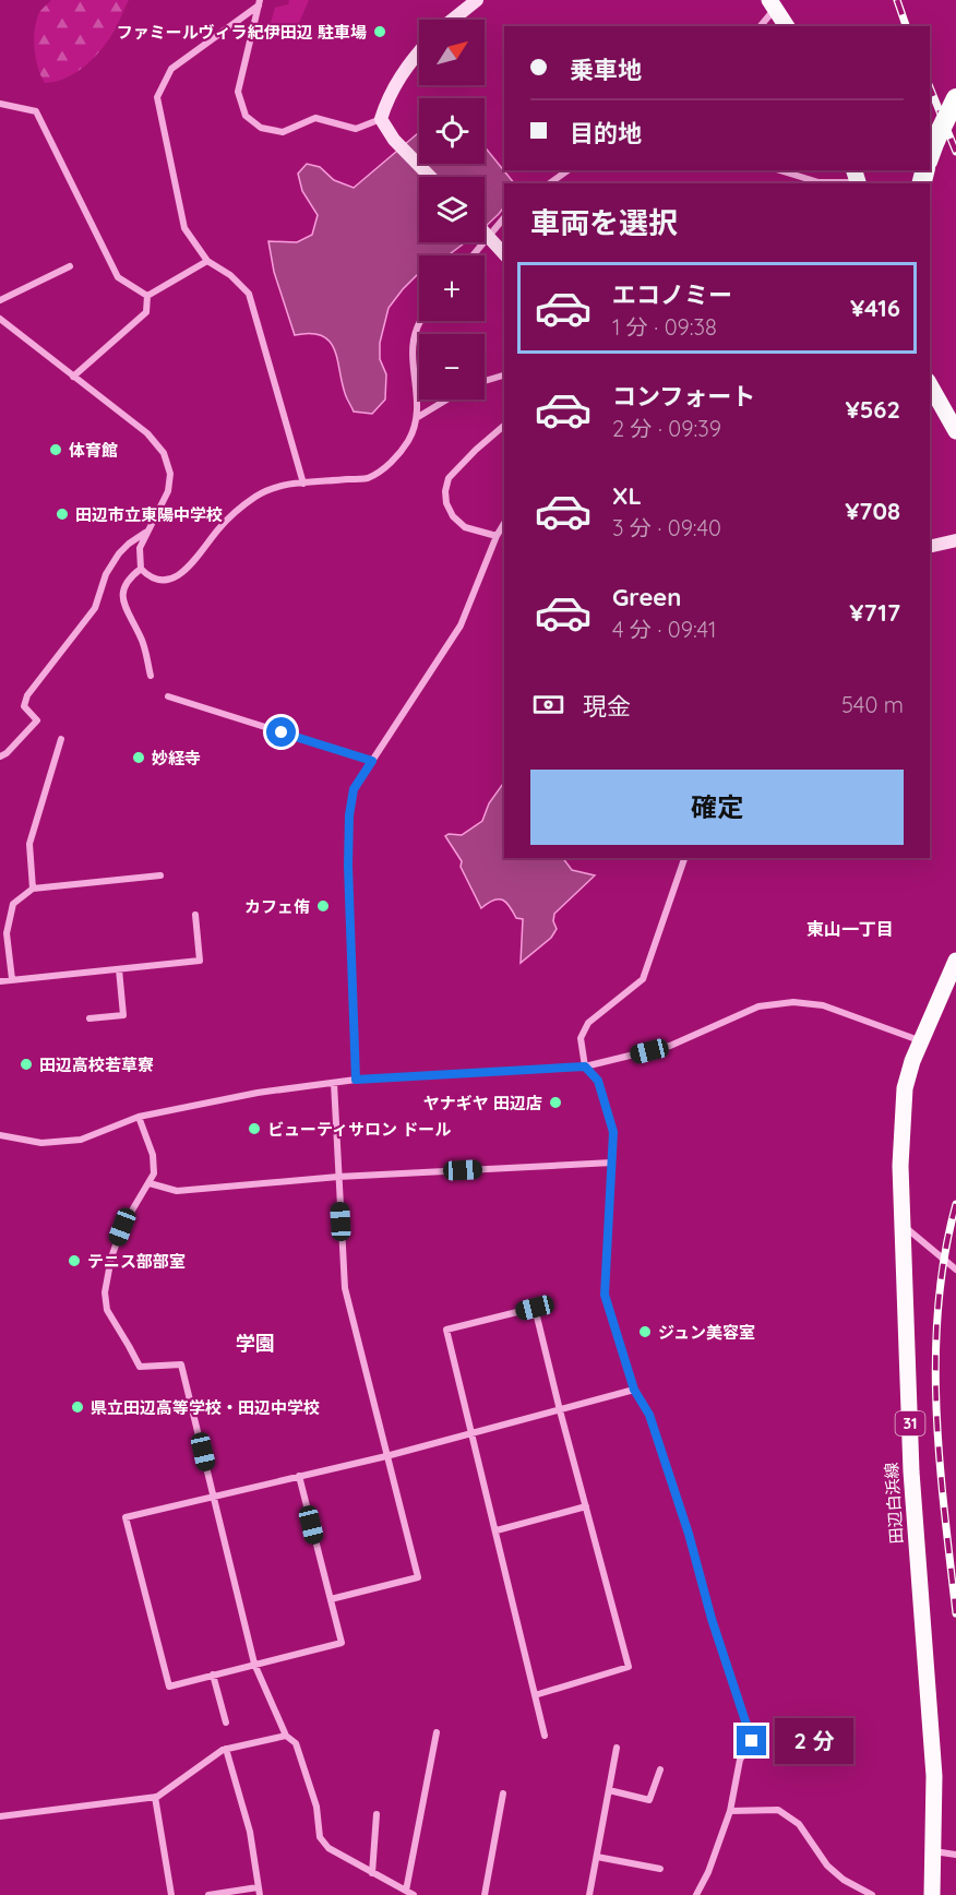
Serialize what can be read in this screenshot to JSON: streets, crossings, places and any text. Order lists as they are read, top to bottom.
{
  "streets": {
    "main road": ["31", "田辺白浜線"]
  },
  "districts": ["東山一丁目", "学園"],
  "places": [
    "ファミールヴィラ紀伊田辺 駐車場",
    "体育館",
    "田辺市立東陽中学校",
    "妙経寺",
    "カフェ侑",
    "田辺高校若草寮",
    "ヤナギヤ 田辺店",
    "ビューティサロン ドール",
    "テニス部部室",
    "ジュン美容室",
    "県立田辺高等学校・田辺中学校"
  ],
  "north": "top right",
  "page": {
    "map_buttons": ["+", "−"],
    "banner": ["乗車地", "目的地"],
    "heading": "車両を選択",
    "list": [
      {
        "name": "エコノミー",
        "note": "1 分 · 09:38",
        "value": "¥416"
      },
      {
        "name": "コンフォート",
        "note": "2 分 · 09:39",
        "value": "¥562"
      },
      {
        "name": "XL",
        "note": "3 分 · 09:40",
        "value": "¥708"
      },
      {
        "name": "Green",
        "note": "4 分 · 09:41",
        "value": "¥717"
      }
    ],
    "pay": ["現金", "540 m"],
    "buttons": "確定",
    "bubble": "2 分"
  }
}
